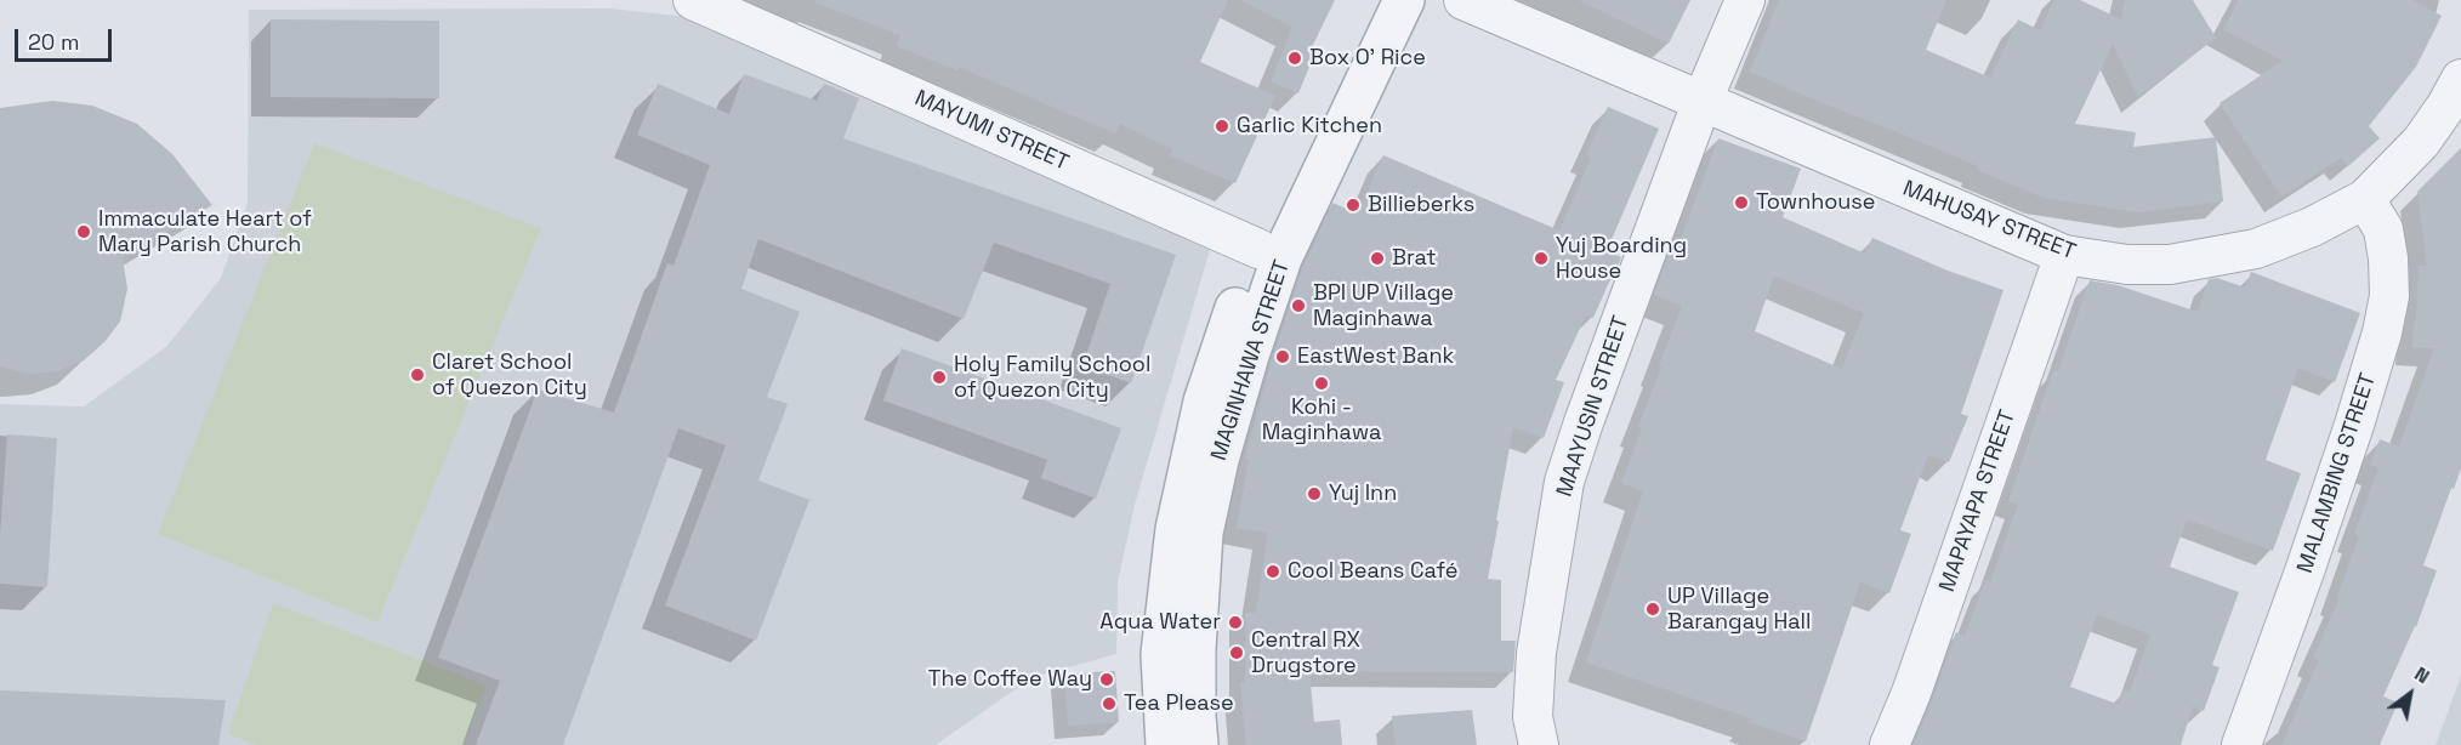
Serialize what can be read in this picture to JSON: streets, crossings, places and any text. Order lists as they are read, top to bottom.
{
  "streets": {
    "street": [
      "MAYUMI STREET",
      "MAHUSAY STREET",
      "MAGINHAWA STREET",
      "MAAYUSIN STREET",
      "MALAMBING STREET",
      "MAPAYAPA STREET"
    ]
  },
  "crossings": [
    ["MAYUMI STREET", "MAGINHAWA STREET"],
    ["MAHUSAY STREET", "MAAYUSIN STREET"],
    ["MAHUSAY STREET", "MALAMBING STREET"],
    ["MAHUSAY STREET", "MAPAYAPA STREET"]
  ],
  "places": [
    "Box O' Rice",
    "Garlic Kitchen",
    "Townhouse",
    "Billieberks",
    "Immaculate Heart of Mary Parish Church",
    "Brat",
    "Yuj Boarding House",
    "BPI UP Village Maginhawa",
    "EastWest Bank",
    "Claret School of Quezon City",
    "Holy Family School of Quezon City",
    "Kohi - Maginhawa",
    "Yuj Inn",
    "Cool Beans Café",
    "UP Village Barangay Hall",
    "Aqua Water",
    "Central RX Drugstore",
    "The Coffee Way",
    "Tea Please"
  ],
  "scale_bar": "20 m",
  "north": "top right"
}
